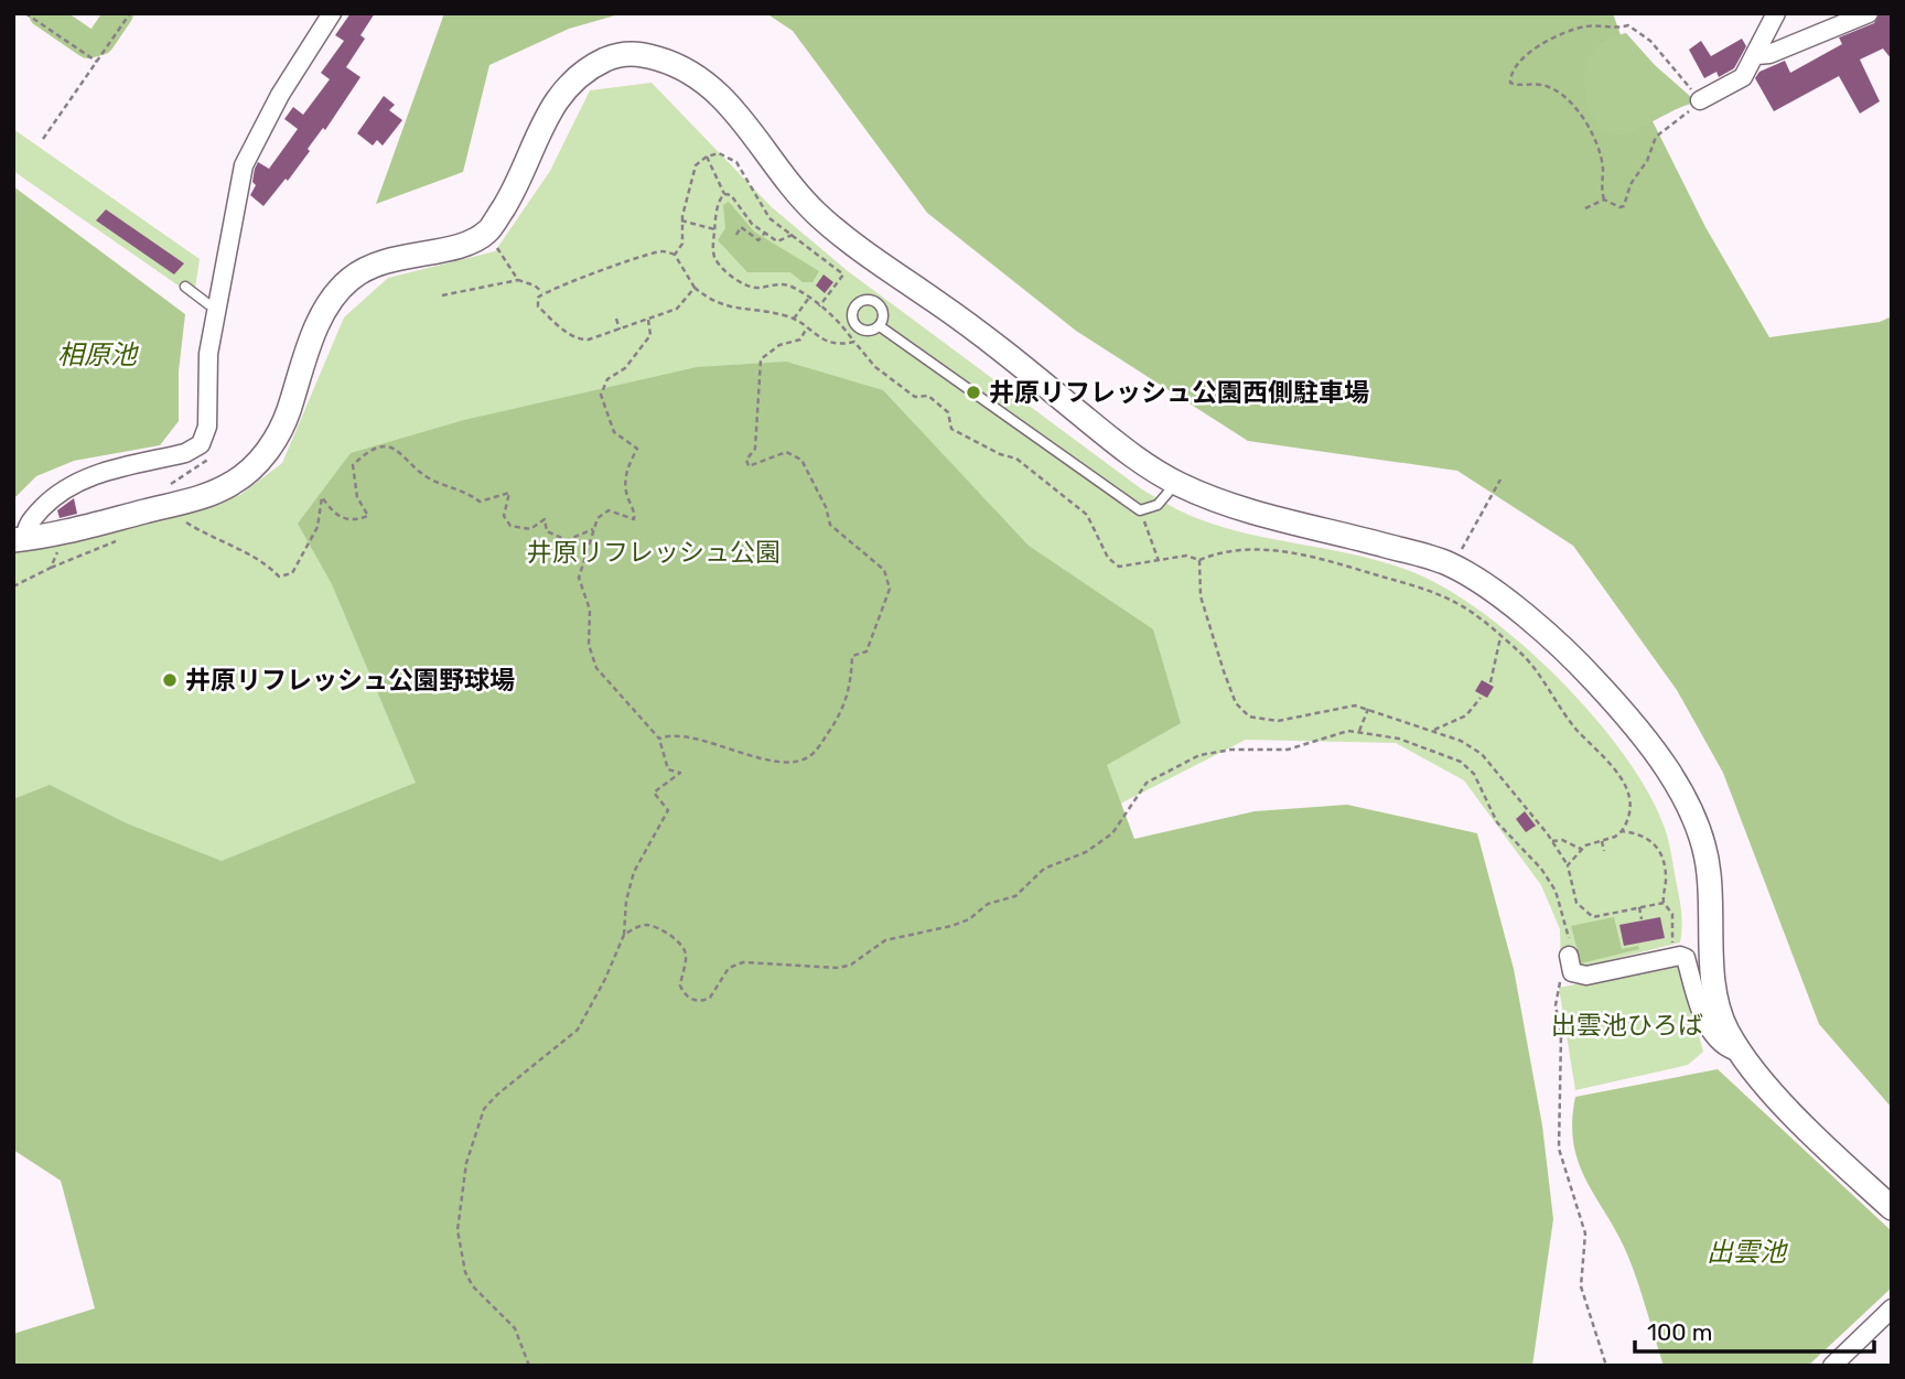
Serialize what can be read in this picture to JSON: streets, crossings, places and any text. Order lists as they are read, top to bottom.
{
  "water": ["相原池", "出雲池"],
  "parks": ["井原リフレッシュ公園", "出雲池ひろば"],
  "places": ["井原リフレッシュ公園西側駐車場", "井原リフレッシュ公園野球場"],
  "scale_bar": "100 m"
}
